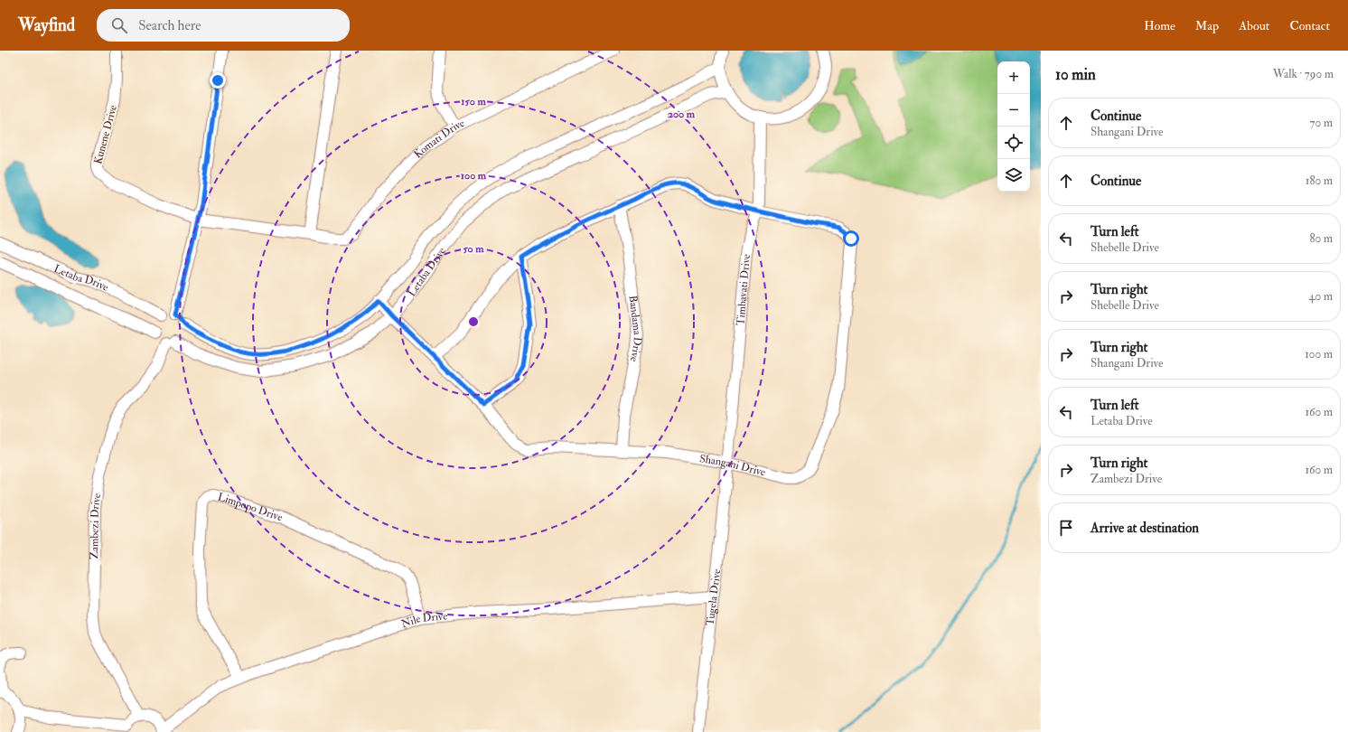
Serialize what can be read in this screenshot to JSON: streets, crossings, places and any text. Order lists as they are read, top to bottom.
{
  "streets": {
    "street": [
      "Kunene Drive",
      "Komati Drive",
      "Letaba Drive",
      "Timbavati Drive",
      "Bandama Drive",
      "Shangani Drive",
      "Limpopo Drive",
      "Zambezi Drive",
      "Tugela Drive",
      "Nile Drive"
    ]
  },
  "crossings": [
    ["Kunene Drive", "Komati Drive"],
    ["Letaba Drive", "Shangani Drive"],
    ["Letaba Drive", "Zambezi Drive"],
    ["Timbavati Drive", "Shangani Drive"],
    ["Timbavati Drive", "Tugela Drive"],
    ["Bandama Drive", "Shangani Drive"],
    ["Shangani Drive", "Tugela Drive"],
    ["Limpopo Drive", "Nile Drive"],
    ["Tugela Drive", "Nile Drive"]
  ],
  "page": {
    "header": "Wayfind",
    "search": "Search here",
    "nav": [
      "Home",
      "Map",
      "About",
      "Contact"
    ],
    "heading": ["10 min", "Walk · 790 m"],
    "map_buttons": ["+", "−"],
    "list": [
      ["Continue", "Shangani Drive", "70 m"],
      ["Continue", "180 m"],
      ["Turn left", "Shebelle Drive", "80 m"],
      ["Turn right", "Shebelle Drive", "40 m"],
      ["Turn right", "Shangani Drive", "100 m"],
      ["Turn left", "Letaba Drive", "160 m"],
      ["Turn right", "Zambezi Drive", "160 m"],
      "Arrive at destination"
    ]
  },
  "rings": [
    "150 m",
    "200 m",
    "100 m",
    "50 m"
  ]
}
